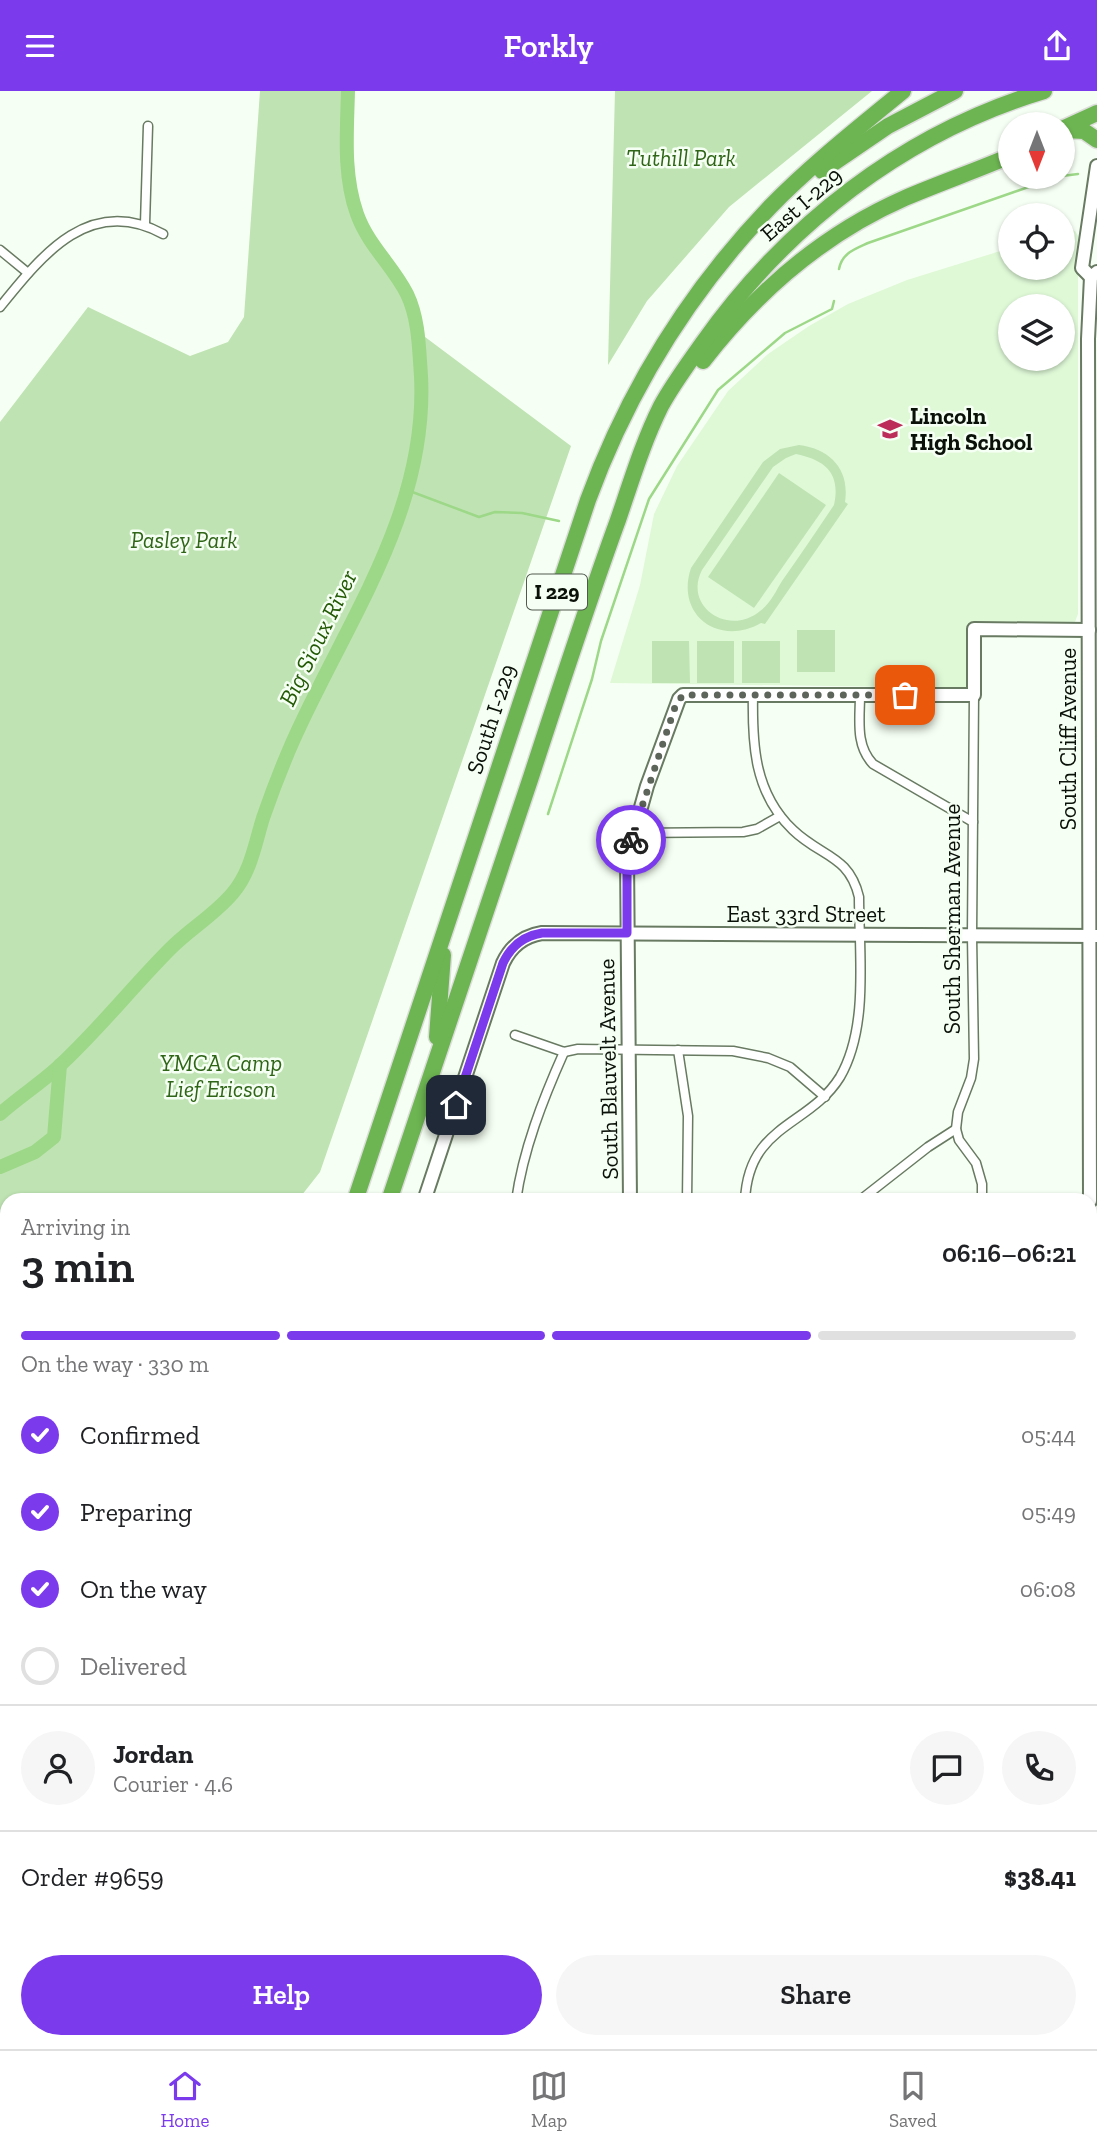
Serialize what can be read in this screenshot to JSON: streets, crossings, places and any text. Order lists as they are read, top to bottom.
{
  "streets": {
    "highway": ["East I-229", "I 229", "South I-229"],
    "main road": [
      "South Cliff Avenue",
      "East 33rd Street",
      "South Sherman Avenue",
      "South Blauvelt Avenue"
    ]
  },
  "crossings": [
    ["East I-229", "I 229"],
    ["East I-229", "South I-229"],
    ["South Cliff Avenue", "East 33rd Street"],
    ["South Cliff Avenue", "South Sherman Avenue"],
    ["East 33rd Street", "South Sherman Avenue"],
    ["East 33rd Street", "South Blauvelt Avenue"]
  ],
  "water": ["Big Sioux River"],
  "parks": ["Tuthill Park", "Pasley Park", "YMCA Camp Lief Ericson"],
  "places": {
    "school or university": ["Lincoln High School"]
  },
  "north": "bottom",
  "page": {
    "header": "Forkly",
    "heading": ["3 min", "Arriving in", "06:16–06:21"],
    "panel": [
      "Jordan",
      "Courier · 4.6",
      "Order #9659",
      "$38.41"
    ],
    "bar": "On the way · 330 m",
    "list": [
      ["Confirmed", "05:44"],
      ["Preparing", "05:49"],
      ["On the way", "06:08"],
      "Delivered"
    ],
    "buttons": ["Help", "Share"],
    "tabs": ["Home", "Map", "Saved"]
  }
}
